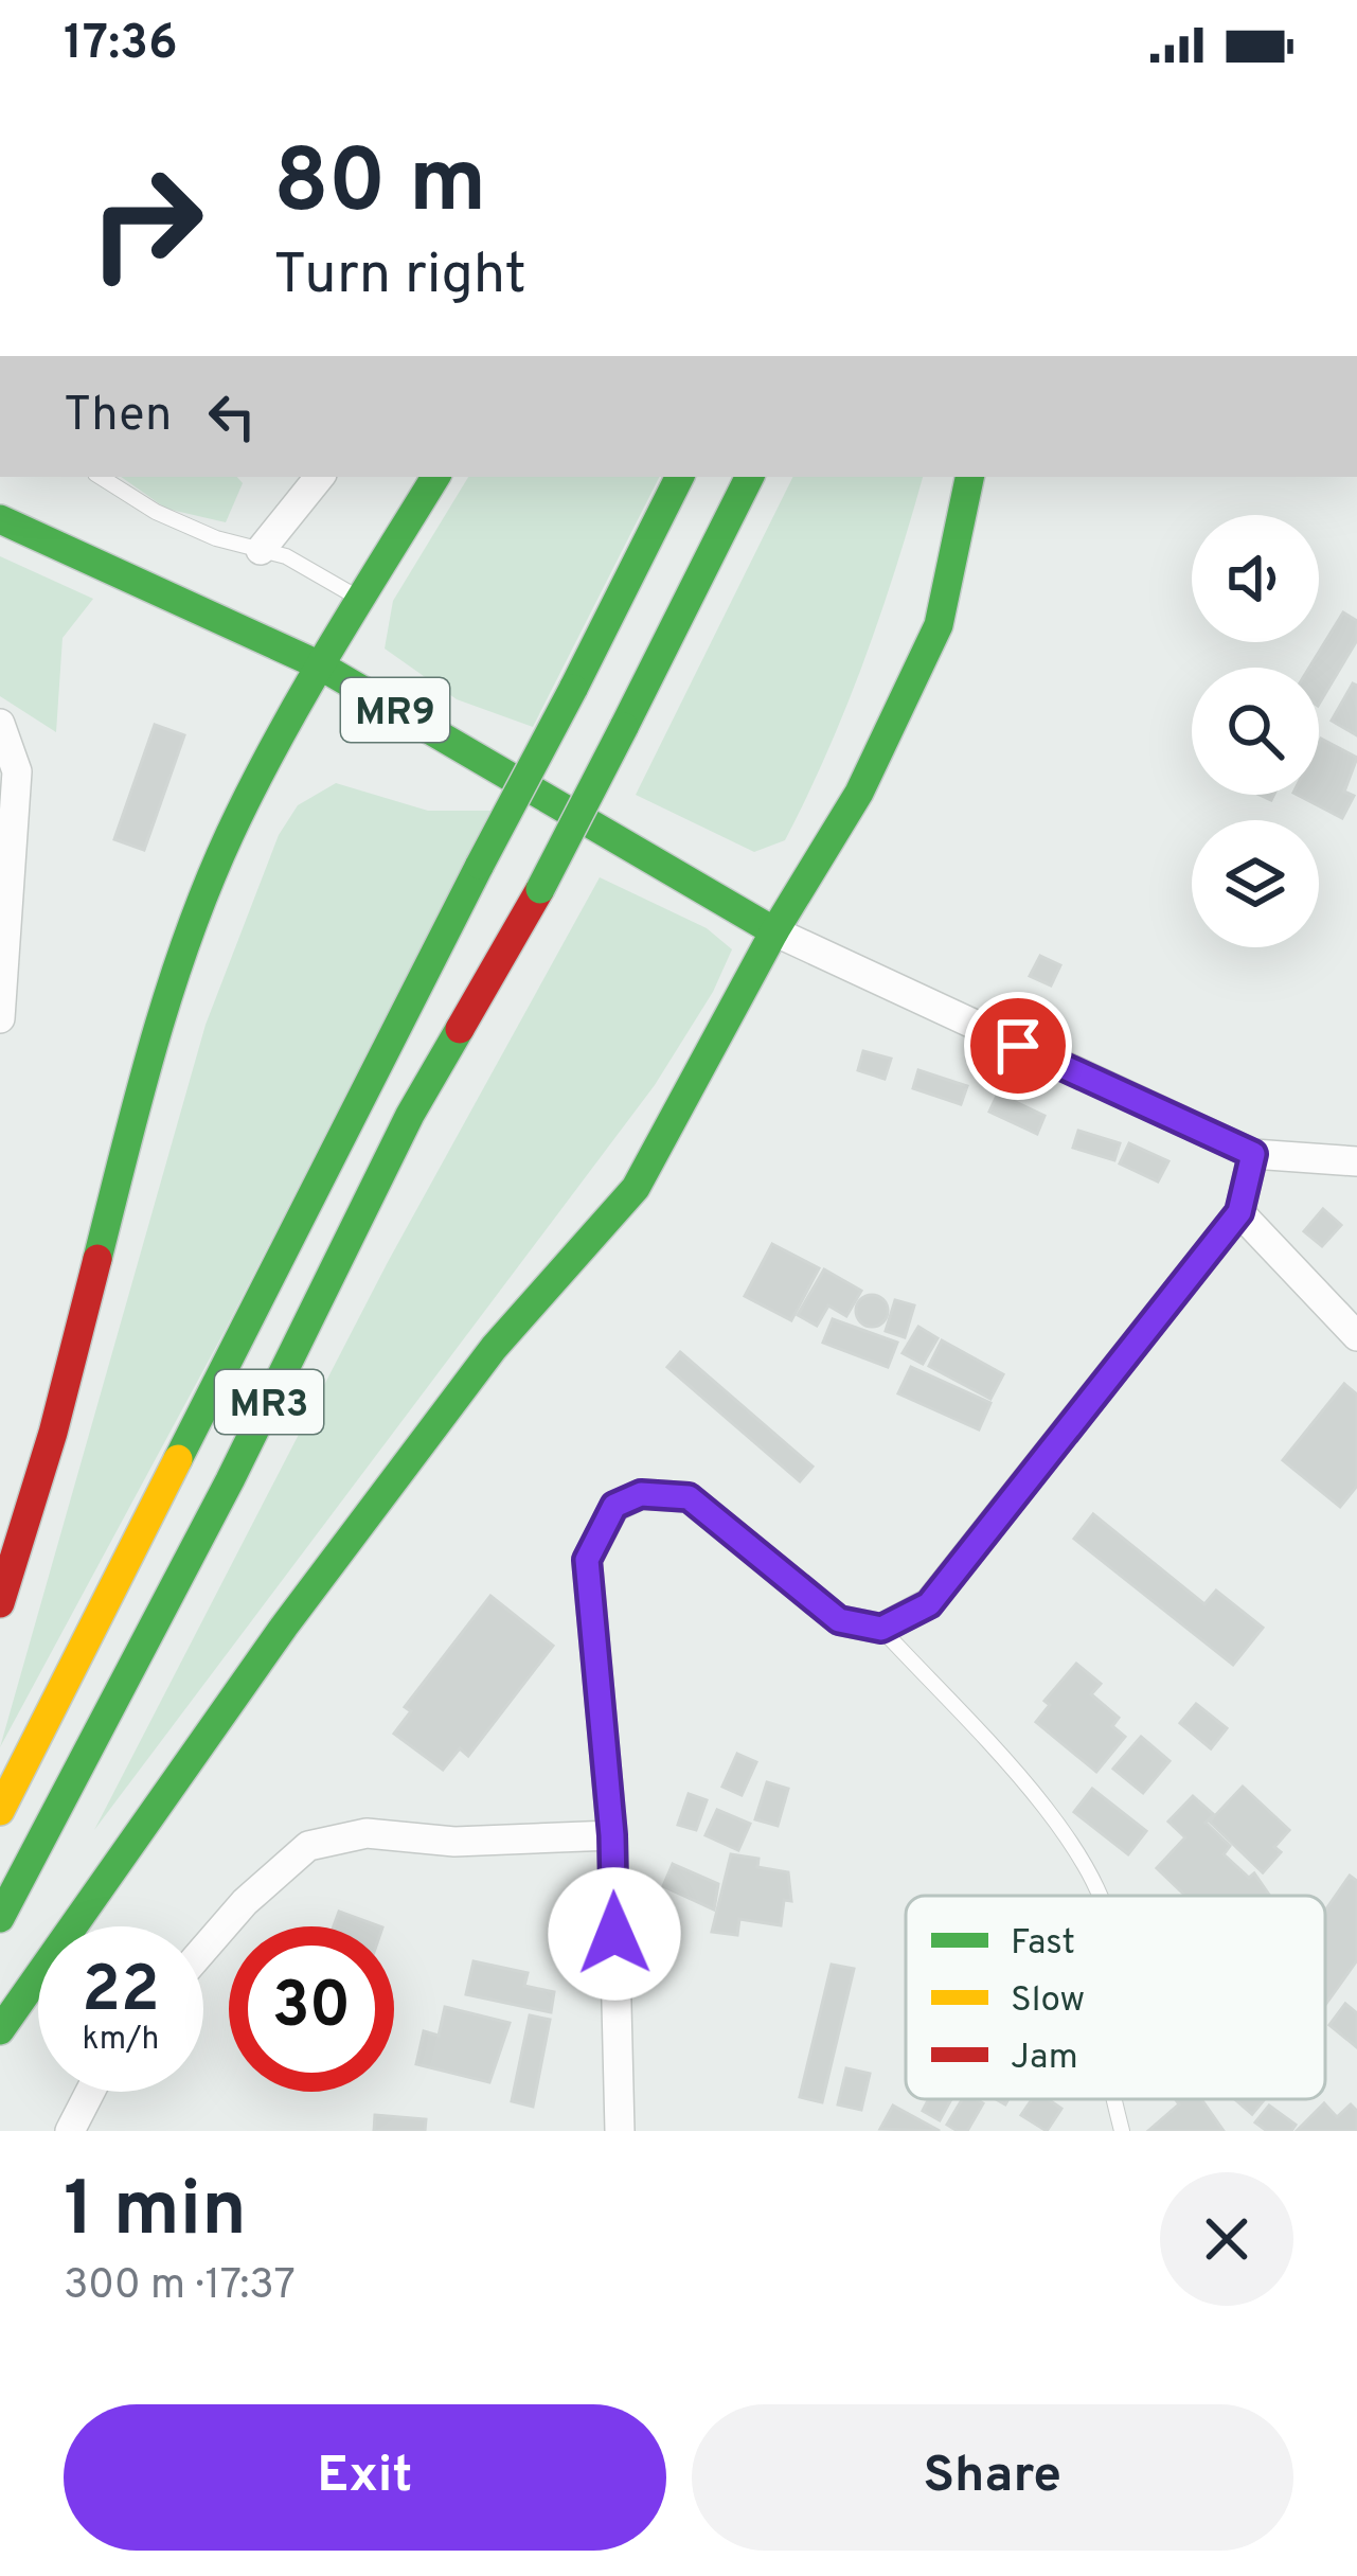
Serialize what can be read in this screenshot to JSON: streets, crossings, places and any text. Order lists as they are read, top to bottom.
{
  "streets": {
    "main road": ["MR9", "MR3"]
  },
  "legend": ["Fast", "Slow", "Jam"],
  "page": {
    "status": "17:36",
    "turn": ["80 m", "Turn right"],
    "then": "Then",
    "speed": "22 km/h",
    "limit": "30",
    "heading": ["1 min", "300 m · 17:37"],
    "buttons": ["Exit", "Share"]
  }
}
